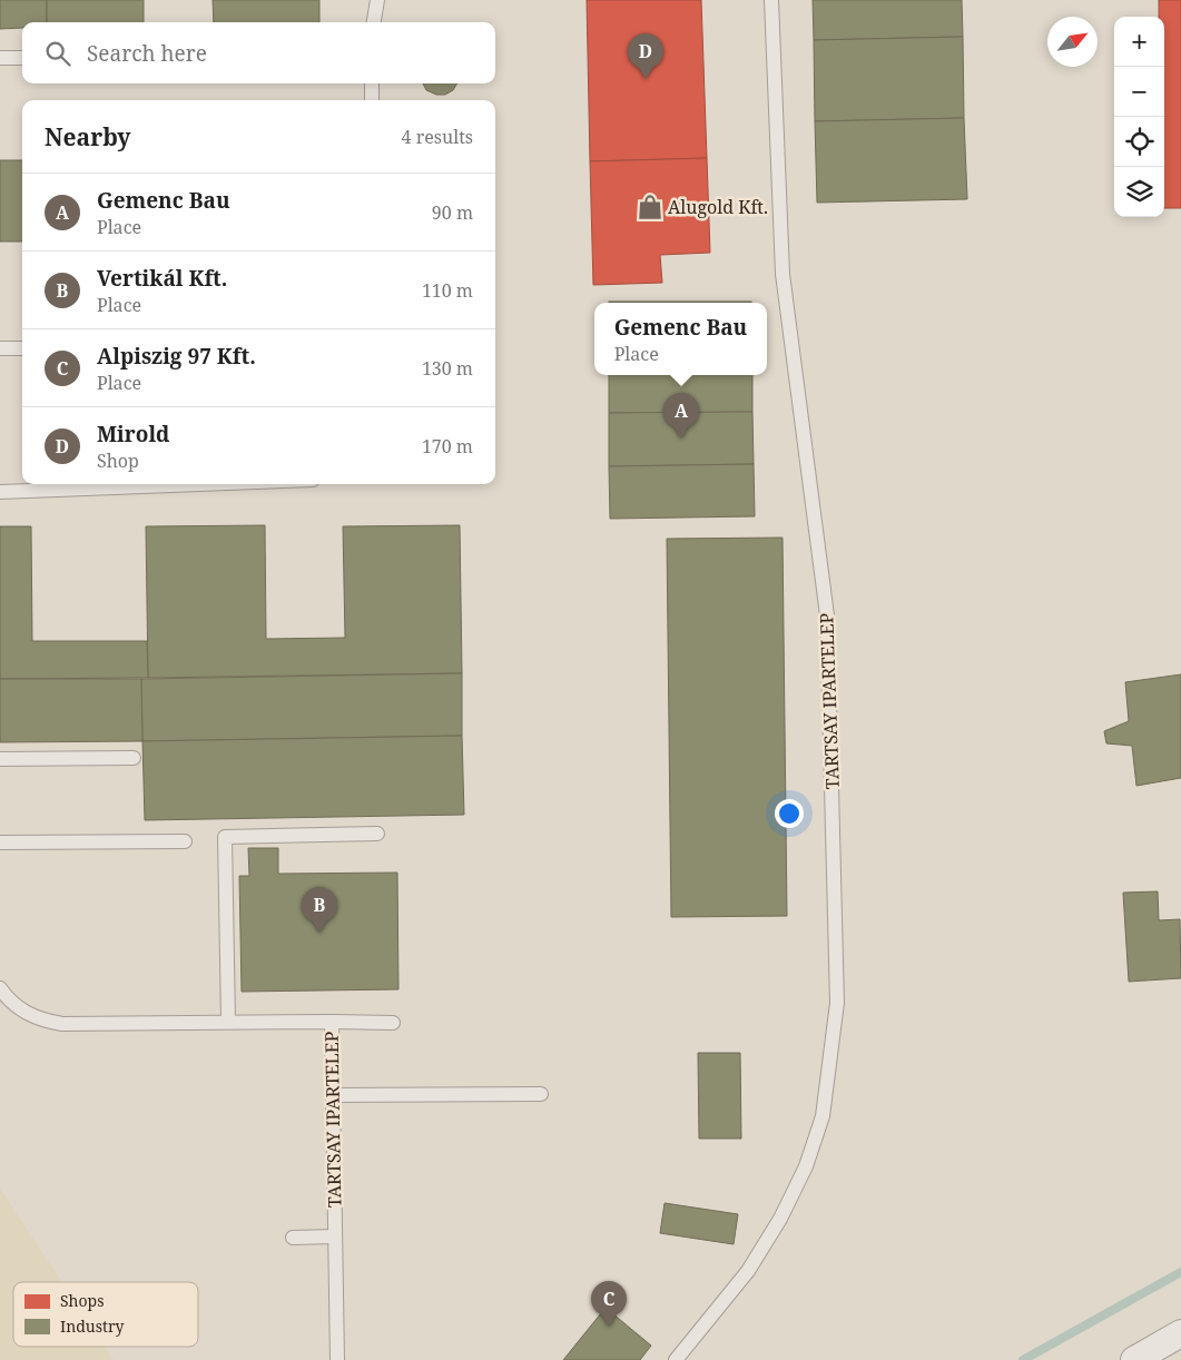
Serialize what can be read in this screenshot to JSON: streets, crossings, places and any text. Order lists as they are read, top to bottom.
{
  "streets": {
    "lane": ["TARTSAY IPARTELEP"]
  },
  "places": {
    "shop": ["Alugold Kft."]
  },
  "legend": ["Shops", "Industry"],
  "north": "top right",
  "page": {
    "map_buttons": ["+", "−"],
    "search": "Search here",
    "pins": [
      "D",
      "A",
      "B",
      "C"
    ],
    "heading": ["Nearby", "4 results"],
    "list": [
      {
        "mark": "A",
        "name": "Gemenc Bau",
        "note": "Place",
        "value": "90 m"
      },
      {
        "mark": "B",
        "name": "Vertikál Kft.",
        "note": "Place",
        "value": "110 m"
      },
      {
        "mark": "C",
        "name": "Alpiszig 97 Kft.",
        "note": "Place",
        "value": "130 m"
      },
      {
        "mark": "D",
        "name": "Mirold",
        "note": "Shop",
        "value": "170 m"
      }
    ],
    "popup": ["Gemenc Bau", "Place"]
  }
}
